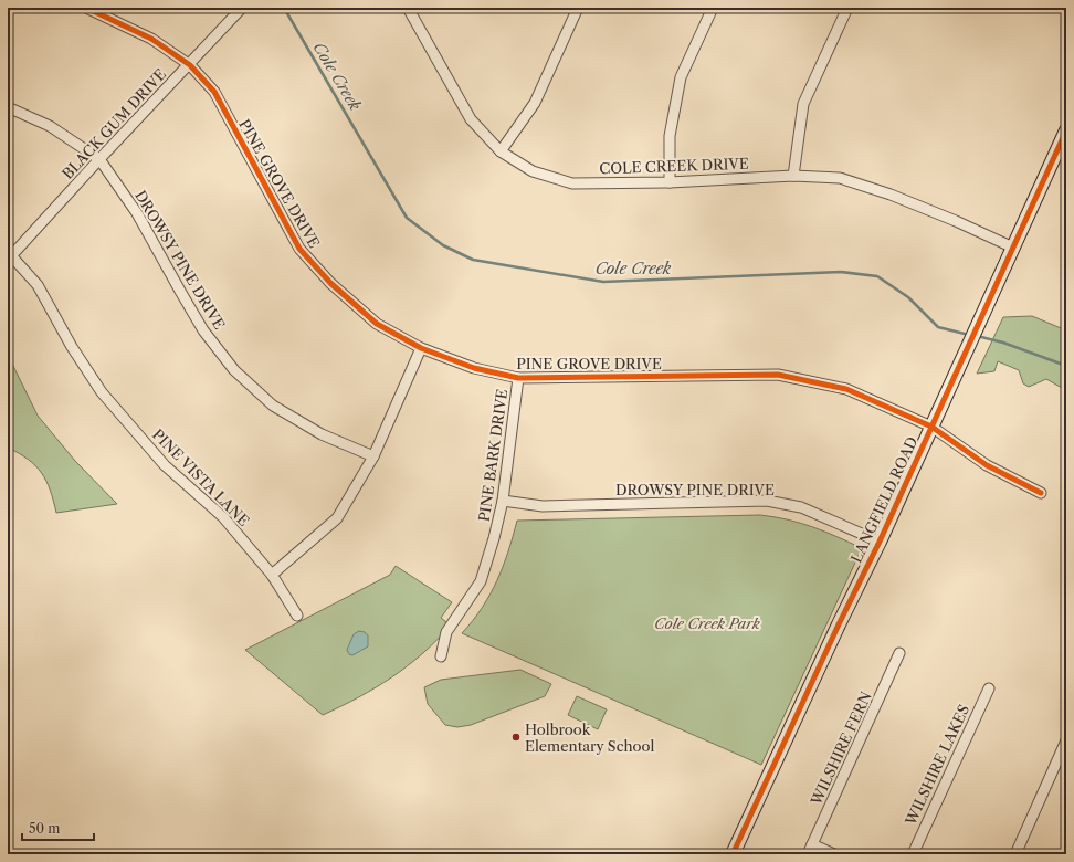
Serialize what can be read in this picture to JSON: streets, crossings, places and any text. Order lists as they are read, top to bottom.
{
  "streets": {
    "street": [
      "BLACK GUM DRIVE",
      "COLE CREEK DRIVE",
      "PINE GROVE DRIVE",
      "DROWSY PINE DRIVE",
      "PINE BARK DRIVE",
      "PINE VISTA LANE",
      "LANGFIELD ROAD",
      "WILSHIRE FERN",
      "WILSHIRE LAKES"
    ]
  },
  "crossings": [
    ["BLACK GUM DRIVE", "PINE GROVE DRIVE"],
    ["BLACK GUM DRIVE", "DROWSY PINE DRIVE"],
    ["BLACK GUM DRIVE", "PINE VISTA LANE"],
    ["COLE CREEK DRIVE", "LANGFIELD ROAD"],
    ["PINE GROVE DRIVE", "PINE BARK DRIVE"],
    ["PINE GROVE DRIVE", "LANGFIELD ROAD"],
    ["DROWSY PINE DRIVE", "PINE BARK DRIVE"],
    ["DROWSY PINE DRIVE", "LANGFIELD ROAD"]
  ],
  "water": ["Cole Creek"],
  "parks": ["Cole Creek Park"],
  "places": ["Holbrook Elementary School"],
  "scale_bar": "50 m"
}
